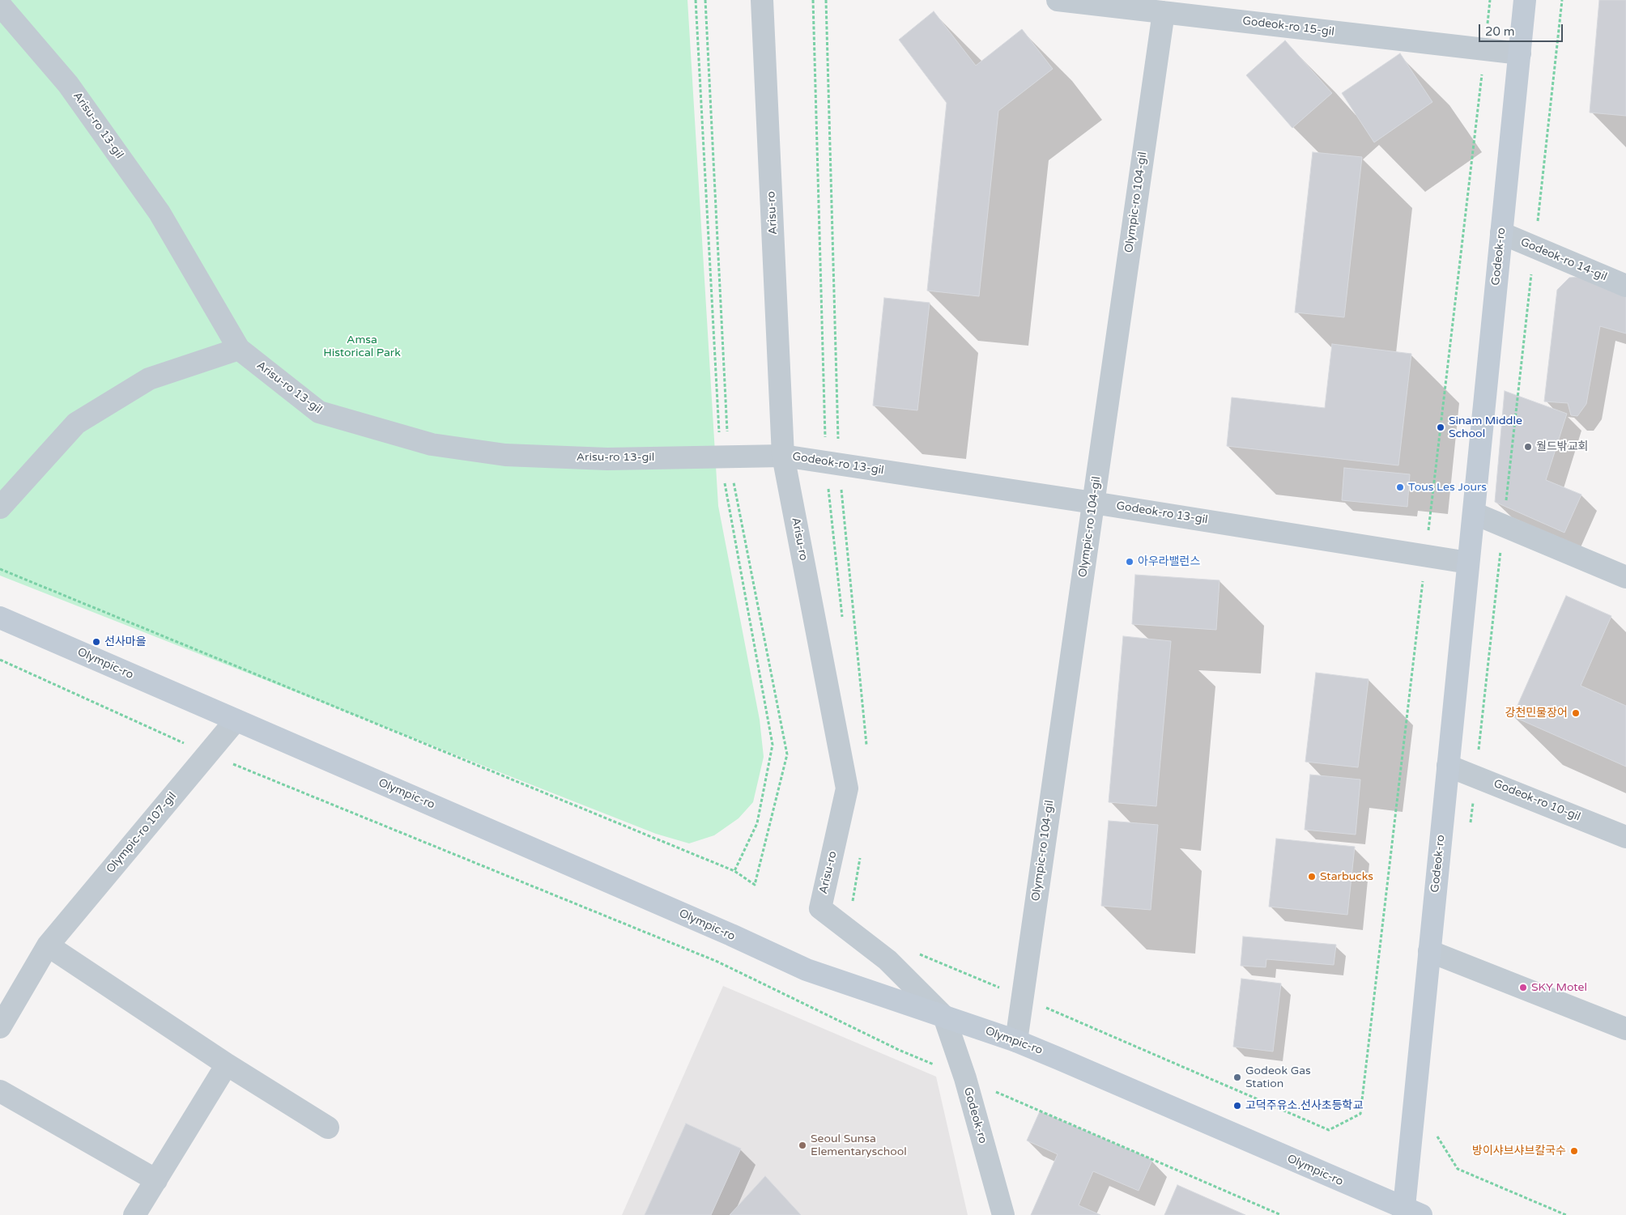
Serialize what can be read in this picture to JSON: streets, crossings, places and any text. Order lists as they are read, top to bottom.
{
  "streets": {
    "main road": ["Godeok-ro", "Olympic-ro"],
    "street": [
      "Godeok-ro 15-gil",
      "Arisu-ro 13-gil",
      "Olympic-ro 104-gil",
      "Arisu-ro",
      "Godeok-ro 14-gil",
      "Godeok-ro 13-gil",
      "Godeok-ro 10-gil",
      "Olympic-ro 107-gil"
    ]
  },
  "crossings": [
    ["Godeok-ro 15-gil", "Olympic-ro 104-gil"],
    ["Godeok-ro 15-gil", "Godeok-ro"],
    ["Arisu-ro 13-gil", "Arisu-ro"],
    ["Arisu-ro 13-gil", "Godeok-ro 13-gil"],
    ["Olympic-ro 104-gil", "Godeok-ro 13-gil"],
    ["Olympic-ro 104-gil", "Olympic-ro"],
    ["Arisu-ro", "Godeok-ro"],
    ["Arisu-ro", "Godeok-ro 13-gil"],
    ["Arisu-ro", "Olympic-ro"],
    ["Godeok-ro", "Godeok-ro 14-gil"],
    ["Godeok-ro", "Godeok-ro 13-gil"],
    ["Godeok-ro", "Olympic-ro"],
    ["Godeok-ro", "Godeok-ro 10-gil"],
    ["Olympic-ro", "Olympic-ro 107-gil"]
  ],
  "parks": ["Amsa Historical Park"],
  "places": [
    "Sinam Middle School",
    "월드밖교회",
    "Tous Les Jours",
    "아우라밸런스",
    "선사마을",
    "강천민물장어",
    "Starbucks",
    "SKY Motel",
    "Godeok Gas Station",
    "고덕주유소.선사초등학교",
    "Seoul Sunsa Elementaryschool",
    "방이샤브샤브칼국수"
  ],
  "scale_bar": "20 m"
}
